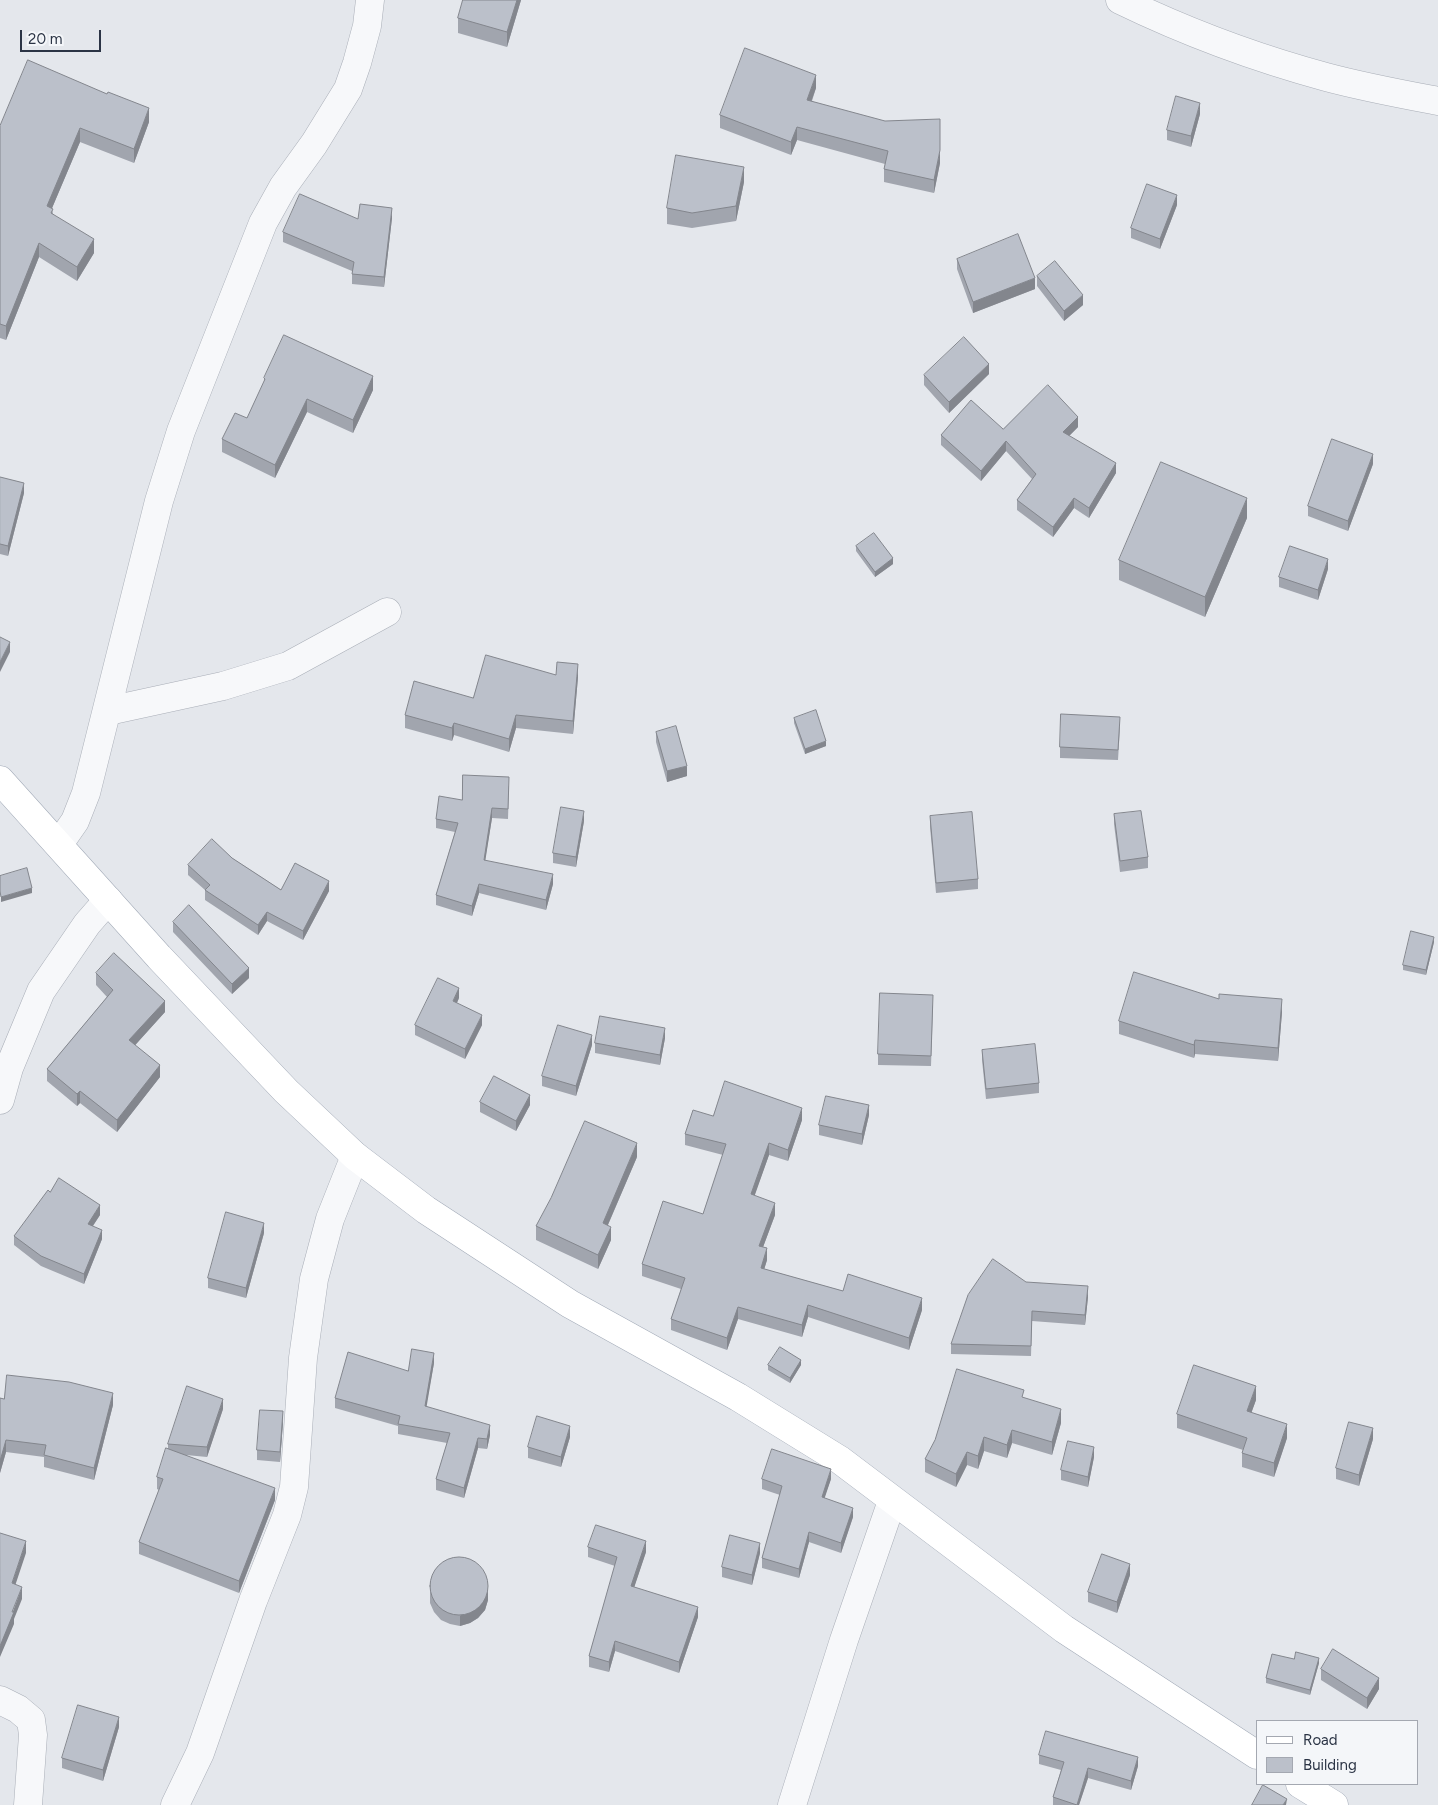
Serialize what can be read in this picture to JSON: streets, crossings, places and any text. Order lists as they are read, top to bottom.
{
  "legend": ["Road", "Building"],
  "scale_bar": "20 m"
}
